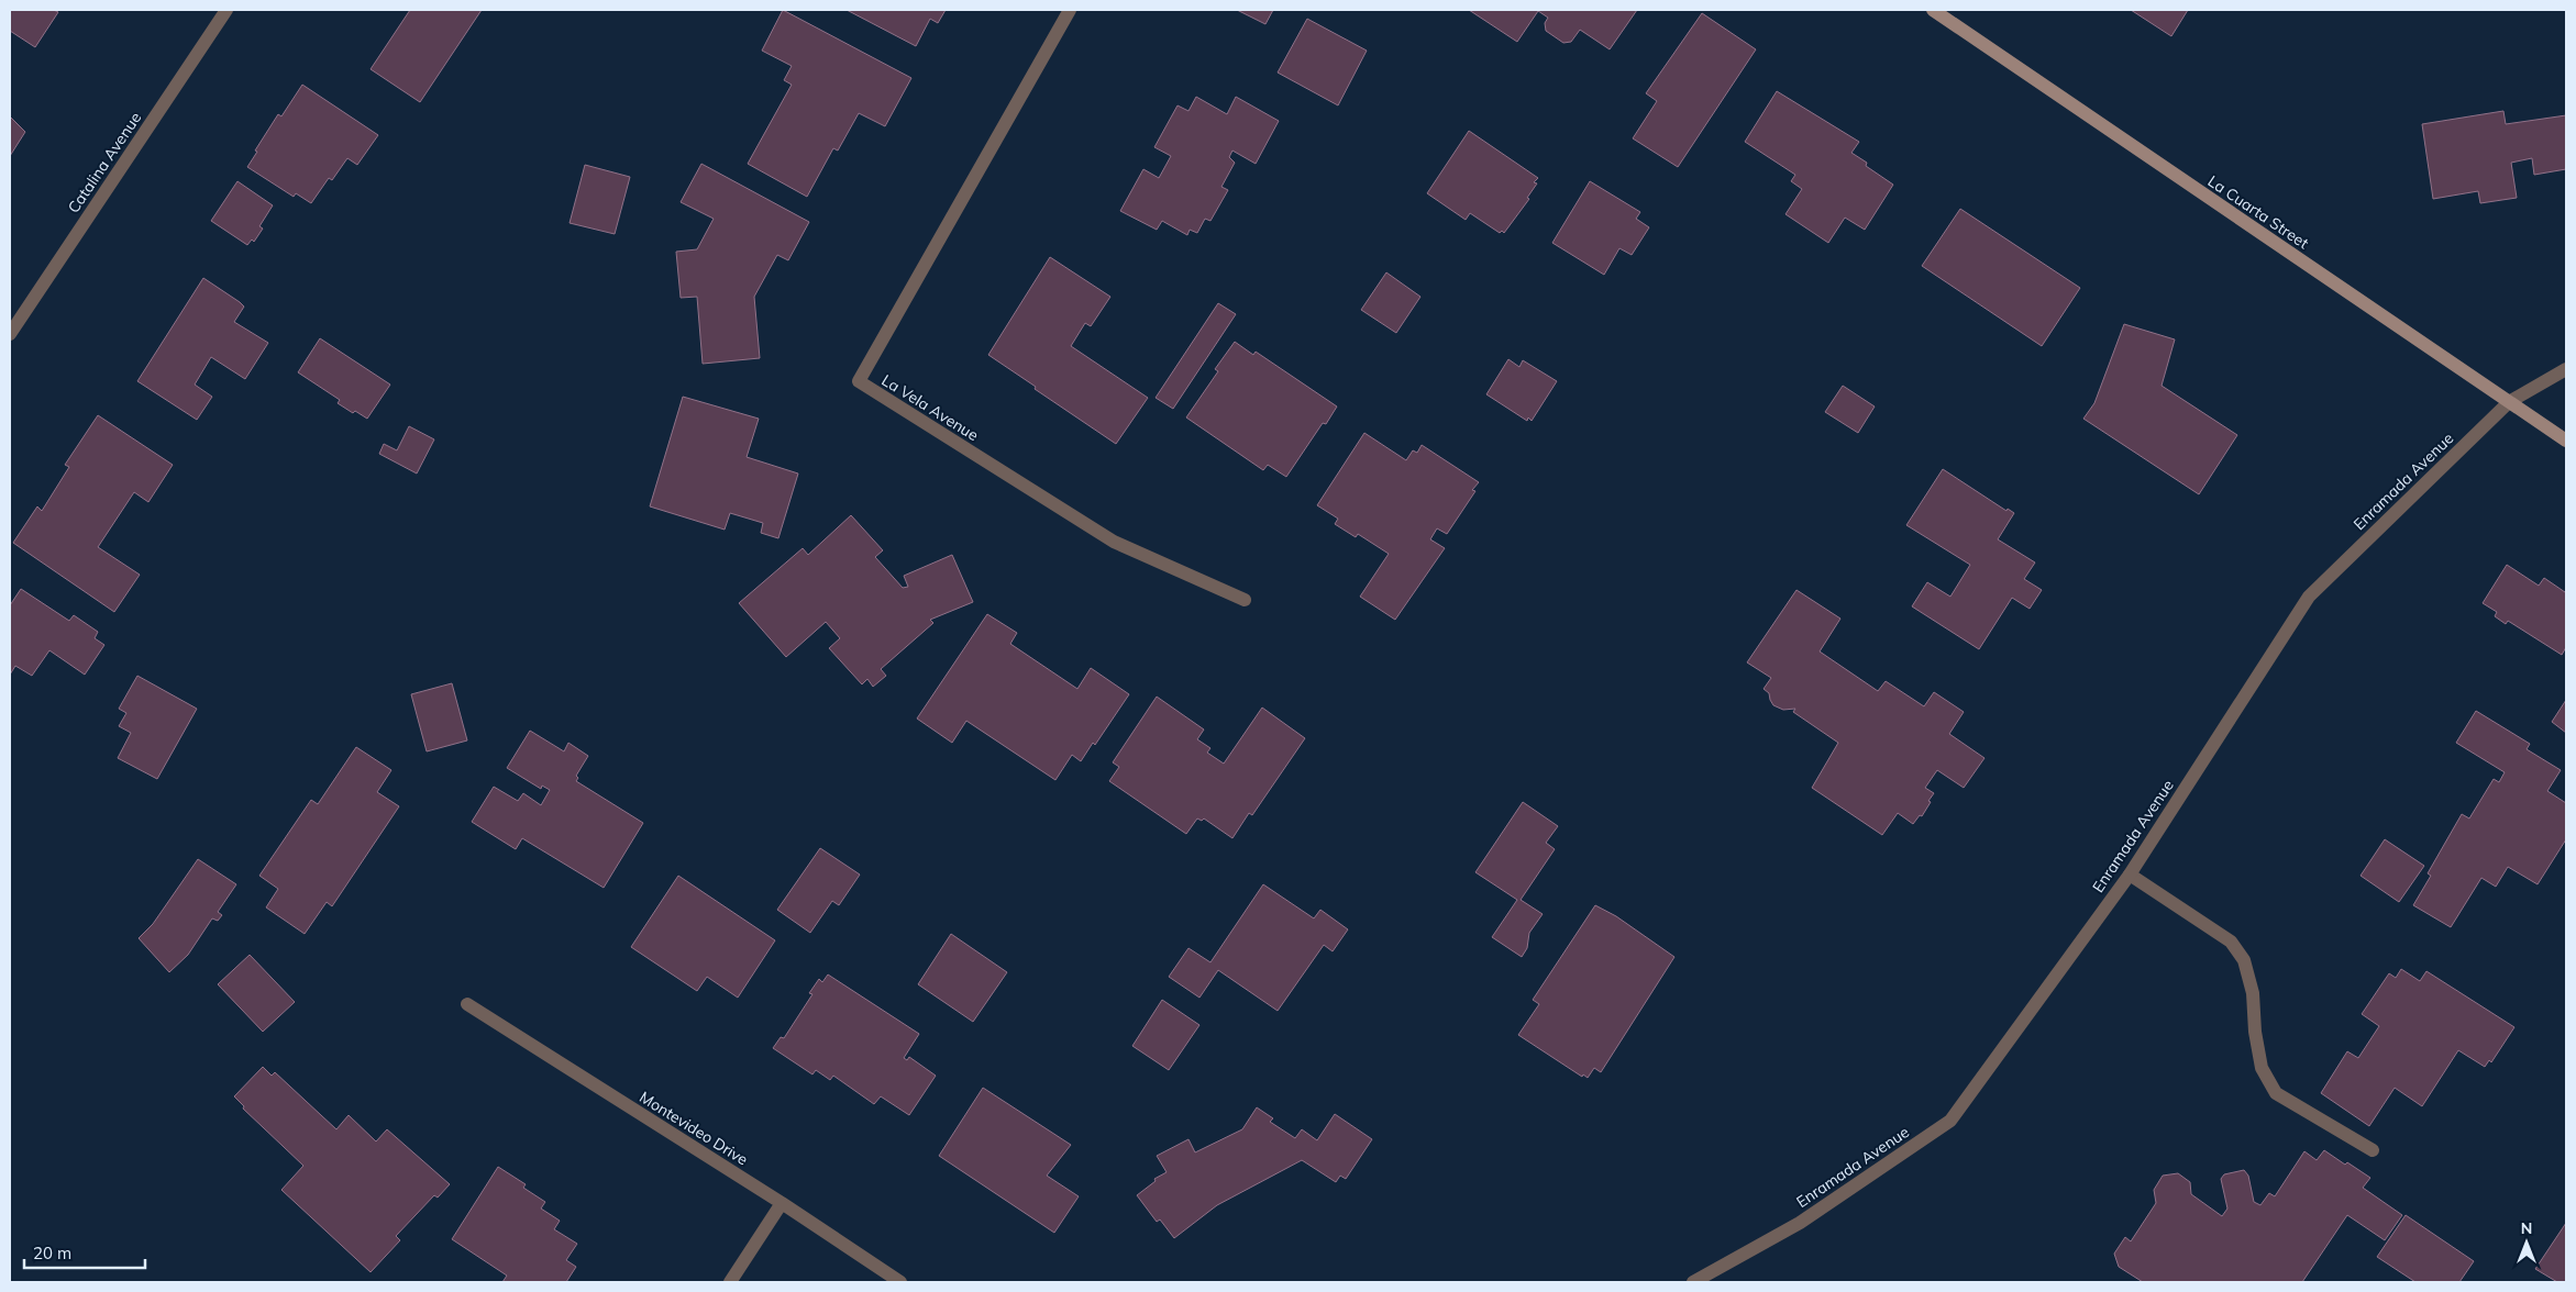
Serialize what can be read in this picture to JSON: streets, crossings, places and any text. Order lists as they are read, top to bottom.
{
  "streets": {
    "street": [
      "Catalina Avenue",
      "La Cuarta Street",
      "La Vela Avenue",
      "Enramada Avenue",
      "Montevideo Drive"
    ]
  },
  "crossings": [
    ["La Cuarta Street", "Enramada Avenue"]
  ],
  "scale_bar": "20 m",
  "north": "top"
}
